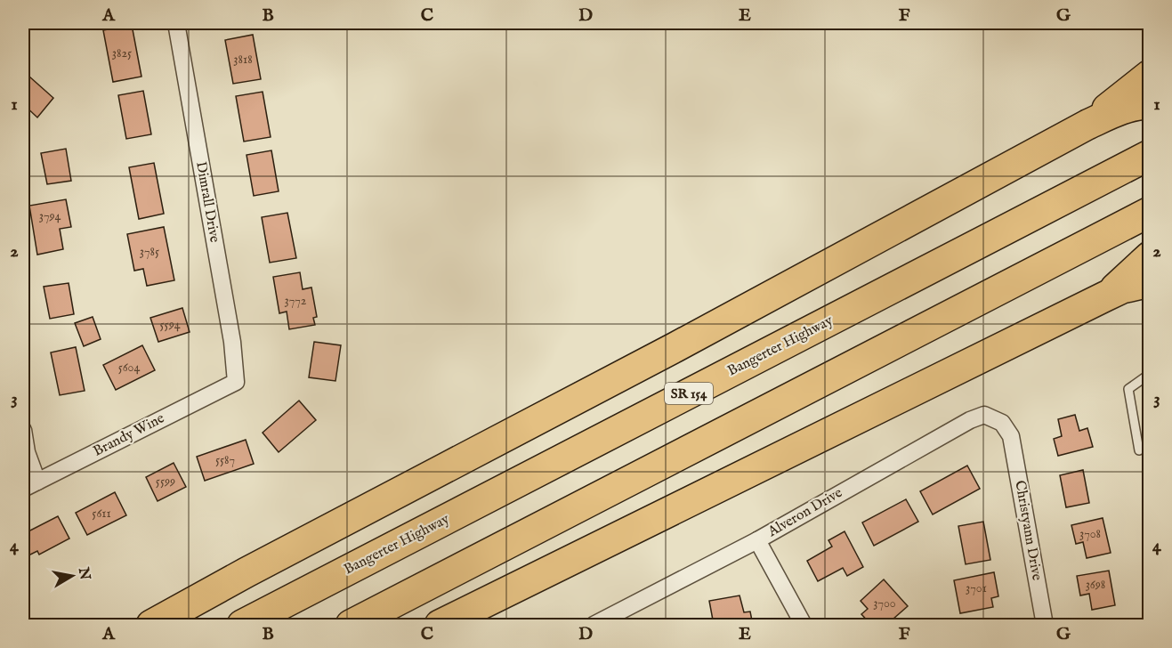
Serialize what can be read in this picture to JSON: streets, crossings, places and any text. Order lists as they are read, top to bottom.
{
  "streets": {
    "highway": ["Bangerter Highway", "SR 154"],
    "street": [
      "Dimrall Drive",
      "Brandy Wine",
      "Alveron Drive",
      "Christyann Drive"
    ]
  },
  "crossings": [
    ["Dimrall Drive", "Brandy Wine"],
    ["Alveron Drive", "Christyann Drive"]
  ],
  "house_numbers": [
    "3825",
    "3818",
    "3794",
    "3785",
    "3772",
    "5594",
    "5604",
    "5587",
    "5599",
    "5611",
    "3708",
    "3698",
    "3701",
    "3700"
  ],
  "north": "right",
  "grid": {
    "columns": [
      "A",
      "B",
      "C",
      "D",
      "E",
      "F",
      "G"
    ],
    "rows": [
      "1",
      "2",
      "3",
      "4"
    ]
  }
}
